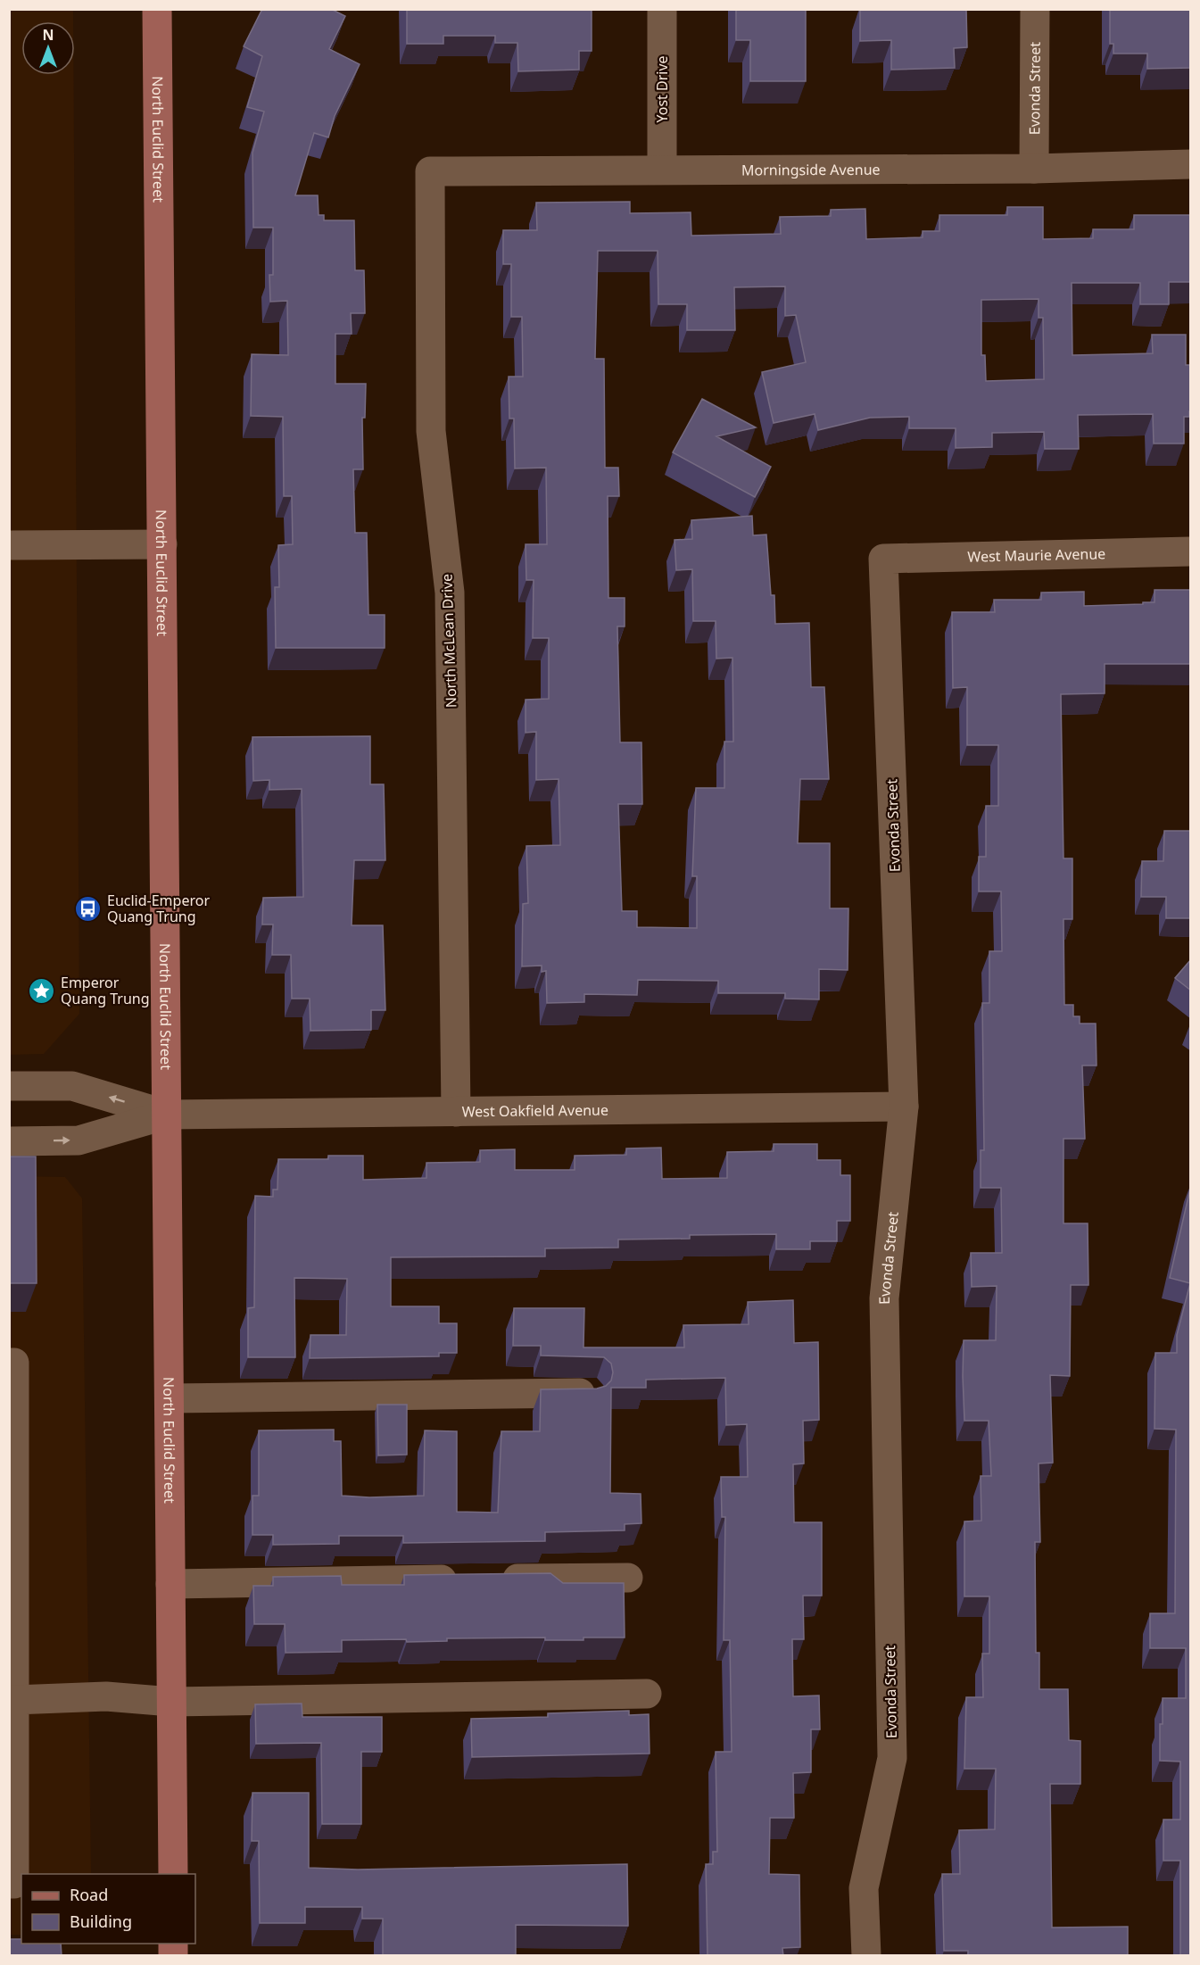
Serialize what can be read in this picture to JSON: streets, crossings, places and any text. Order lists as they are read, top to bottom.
{
  "streets": {
    "main road": ["North Euclid Street"],
    "street": [
      "Yost Drive",
      "Evonda Street",
      "Morningside Avenue",
      "West Maurie Avenue",
      "North McLean Drive",
      "West Oakfield Avenue"
    ]
  },
  "crossings": [
    ["Yost Drive", "Morningside Avenue"],
    ["Evonda Street", "Morningside Avenue"],
    ["Evonda Street", "West Maurie Avenue"],
    ["Evonda Street", "West Oakfield Avenue"],
    ["North Euclid Street", "West Oakfield Avenue"],
    ["Morningside Avenue", "North McLean Drive"],
    ["North McLean Drive", "West Oakfield Avenue"]
  ],
  "places": {
    "bus stop": ["Euclid-Emperor Quang Trung"],
    "place": ["Emperor Quang Trung"]
  },
  "legend": ["Road", "Building"],
  "north": "top"
}
